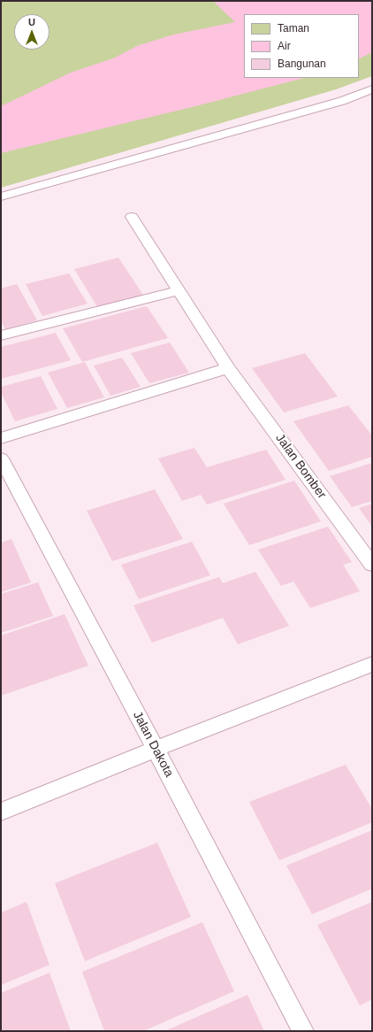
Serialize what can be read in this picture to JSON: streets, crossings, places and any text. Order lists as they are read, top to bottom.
{
  "streets": {
    "lane": ["Jalan Bomber", "Jalan Dakota"]
  },
  "legend": ["Taman", "Air", "Bangunan"],
  "north": "top"
}
